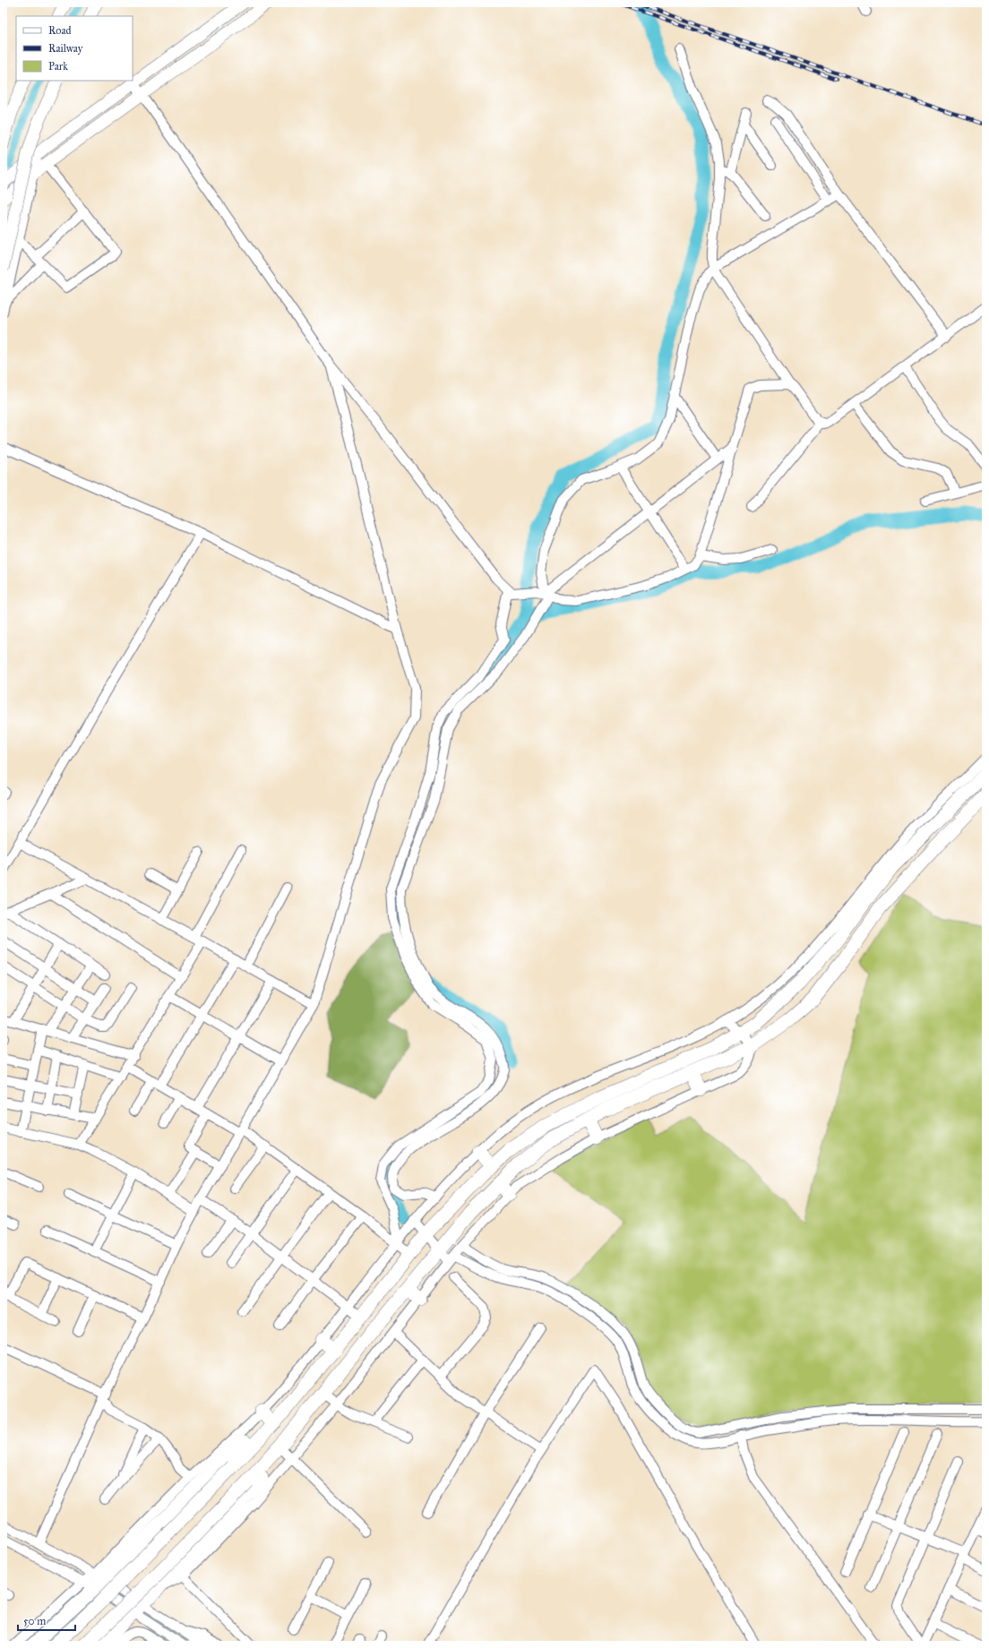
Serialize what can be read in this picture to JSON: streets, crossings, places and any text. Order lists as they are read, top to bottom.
{
  "legend": ["Road", "Railway", "Park"],
  "scale_bar": "50 m"
}
